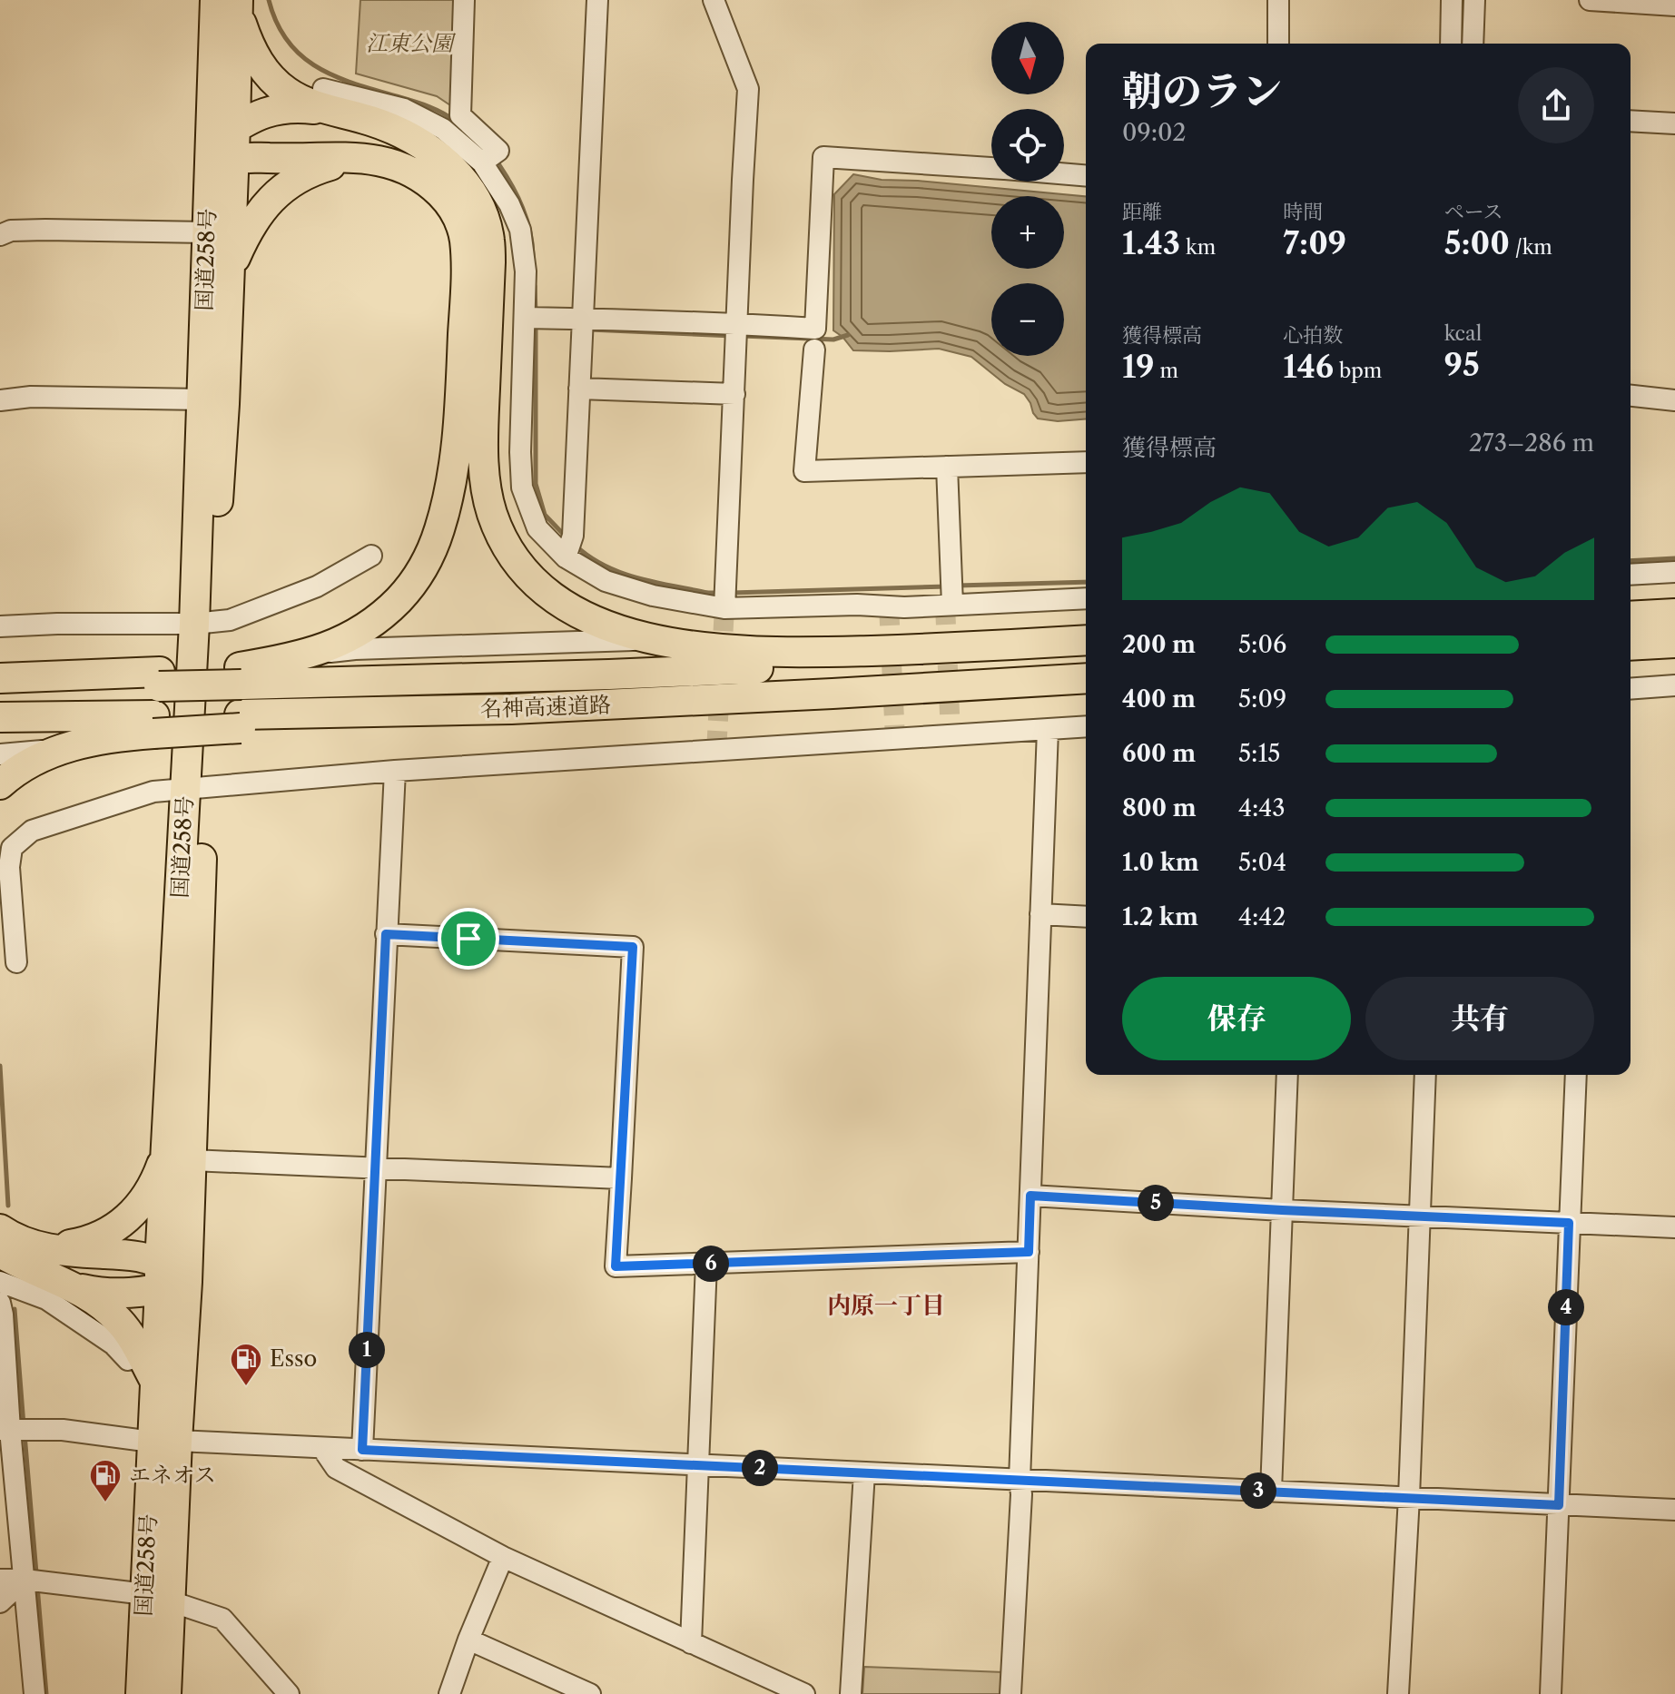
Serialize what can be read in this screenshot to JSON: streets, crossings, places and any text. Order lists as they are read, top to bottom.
{
  "streets": {
    "highway": ["国道258号", "名神高速道路"]
  },
  "districts": ["内原一丁目"],
  "parks": ["江東公園"],
  "places": {
    "fuel station": ["Esso", "エネオス"]
  },
  "north": "bottom",
  "page": {
    "map_buttons": ["+", "−"],
    "heading": ["朝のラン", "09:02"],
    "stats": [
      ["距離", "1.43 km"],
      ["時間", "7:09"],
      ["ペース", "5:00 /km"],
      ["獲得標高", "19 m"],
      ["心拍数", "146 bpm"],
      ["kcal", "95"]
    ],
    "chart": ["獲得標高", "273–286 m"],
    "list": [
      {
        "name": "200 m",
        "note": "5:06"
      },
      {
        "name": "400 m",
        "note": "5:09"
      },
      {
        "name": "600 m",
        "note": "5:15"
      },
      {
        "name": "800 m",
        "note": "4:43"
      },
      {
        "name": "1.0 km",
        "note": "5:04"
      },
      {
        "name": "1.2 km",
        "note": "4:42"
      }
    ],
    "buttons": ["保存", "共有"],
    "pins": [
      "5",
      "6",
      "4",
      "1",
      "2",
      "3"
    ]
  }
}
